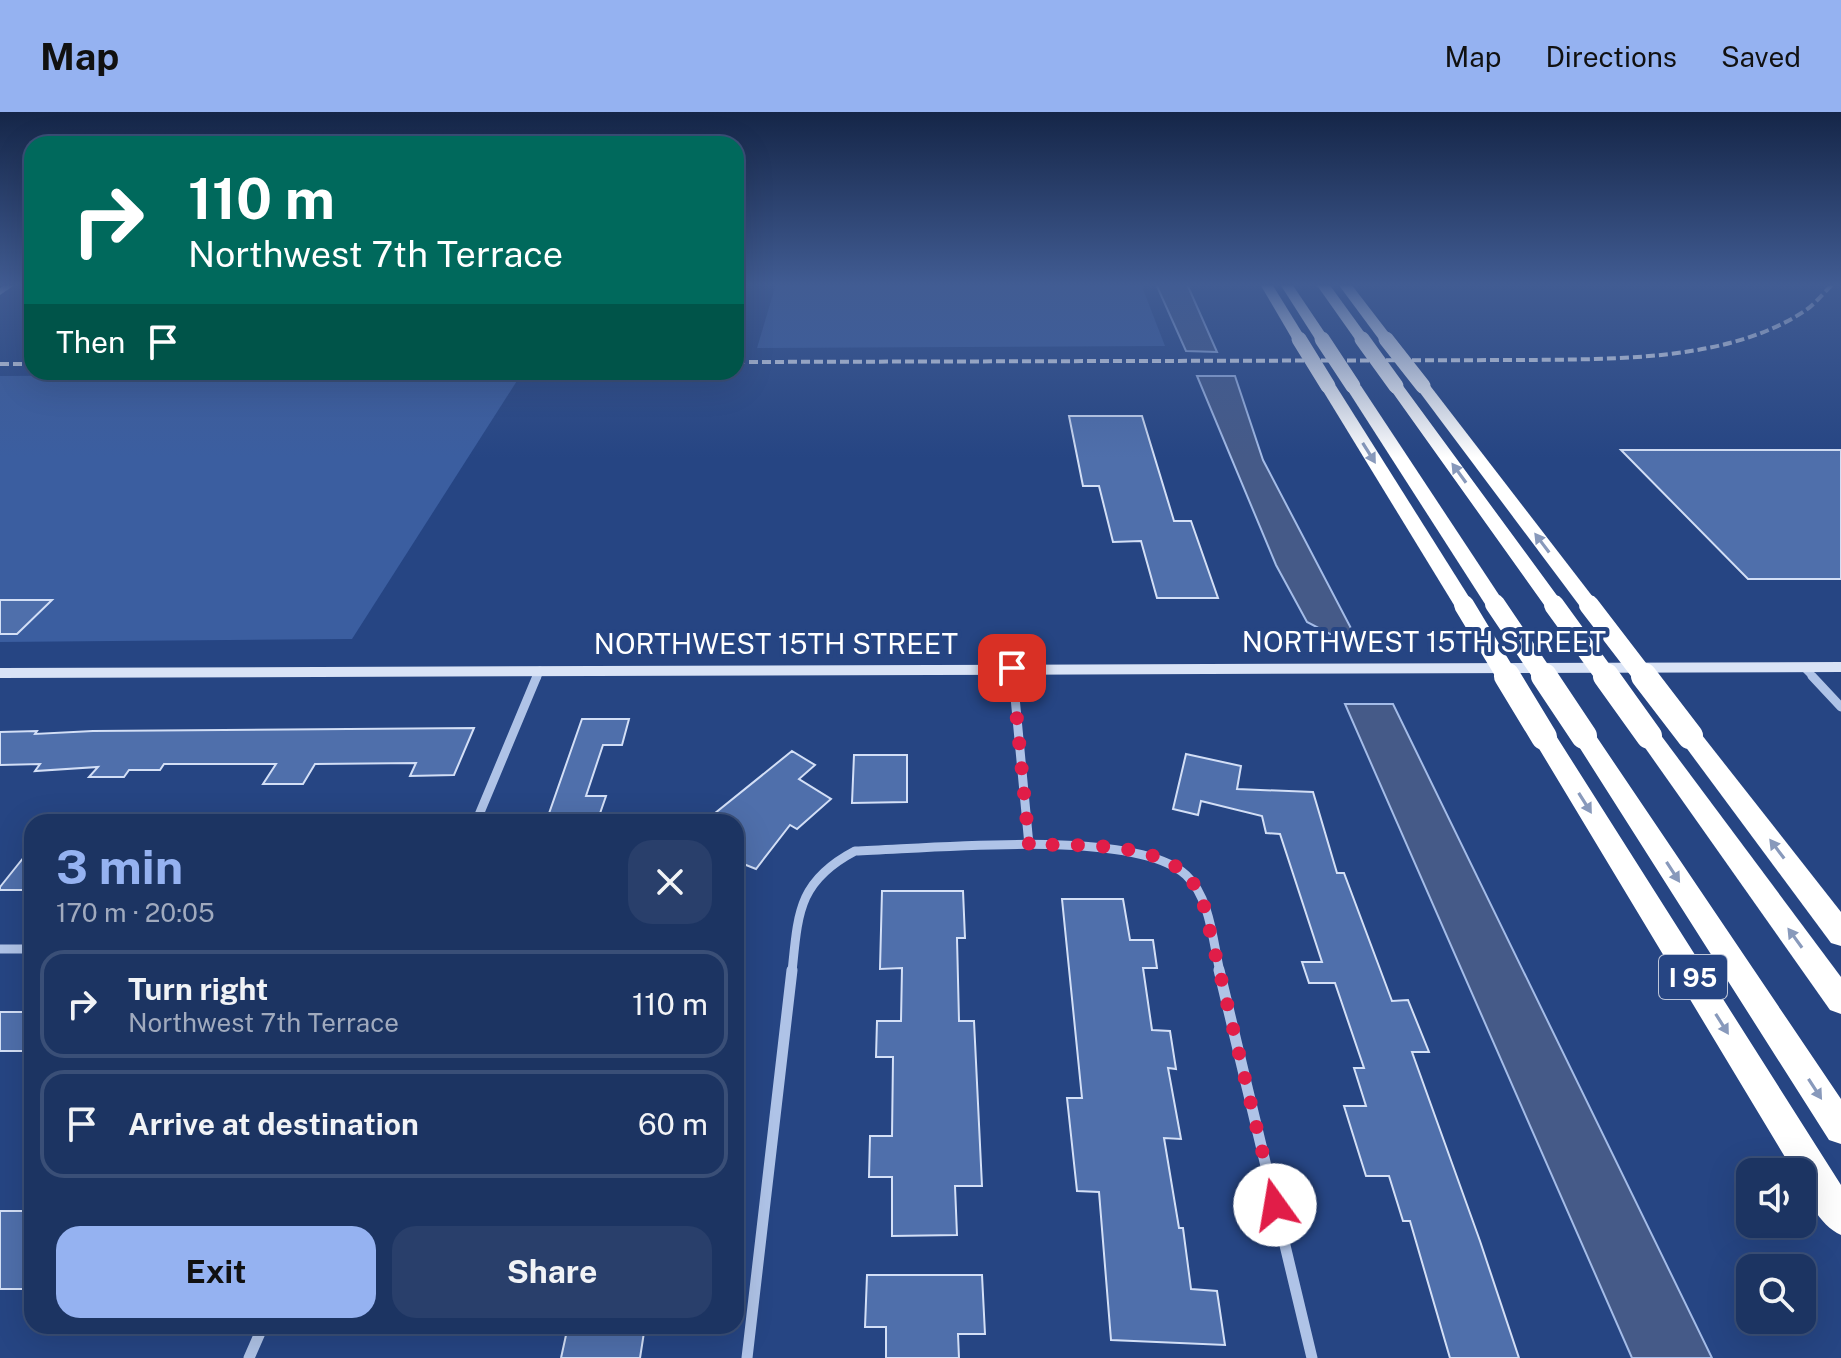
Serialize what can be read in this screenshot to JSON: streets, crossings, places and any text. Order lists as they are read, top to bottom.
{
  "streets": {
    "highway": ["I 95"],
    "street": ["NORTHWEST 15TH STREET"]
  },
  "page": {
    "header": "Map",
    "nav": ["Map", "Directions", "Saved"],
    "turn": ["110 m", "Northwest 7th Terrace"],
    "then": "Then",
    "heading": ["3 min", "170 m · 20:05"],
    "list": [
      {
        "name": "Turn right",
        "note": "Northwest 7th Terrace",
        "value": "110 m"
      },
      {
        "name": "Arrive at destination",
        "value": "60 m"
      }
    ],
    "buttons": ["Exit", "Share"]
  }
}
